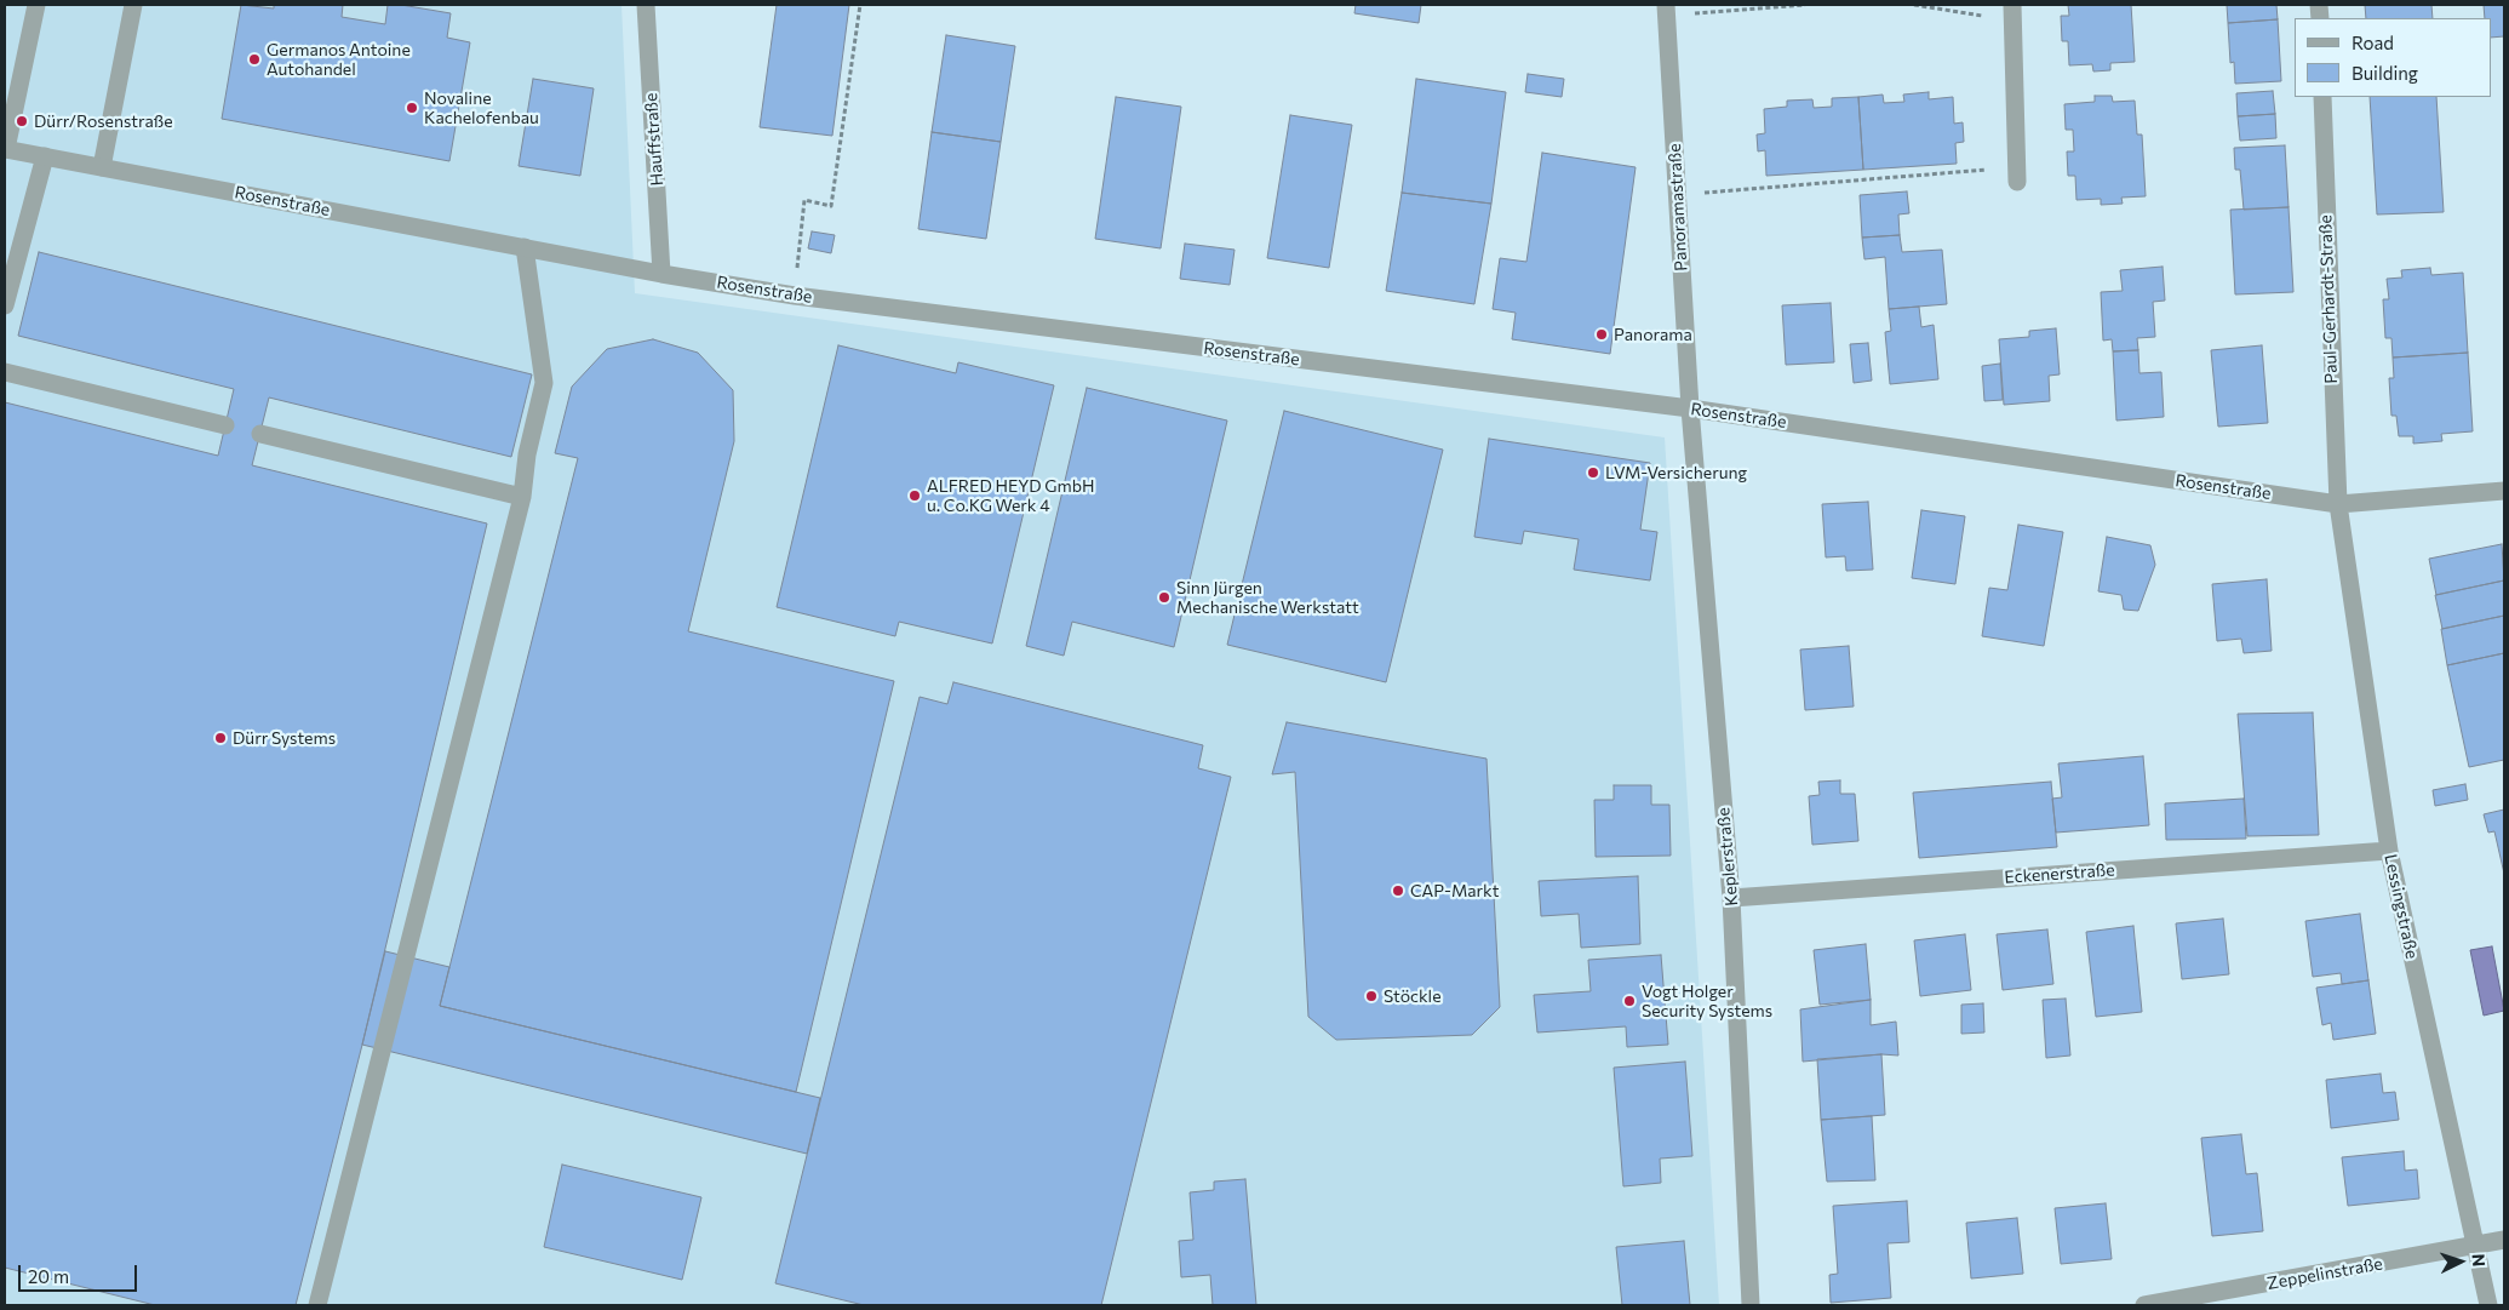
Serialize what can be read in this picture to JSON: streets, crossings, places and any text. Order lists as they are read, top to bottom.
{
  "streets": {
    "street": [
      "Hauffstraße",
      "Rosenstraße",
      "Panoramastraße",
      "Paul-Gerhardt-Straße",
      "Keplerstraße",
      "Eckenerstraße",
      "Lessingstraße",
      "Zeppelinstraße"
    ]
  },
  "crossings": [
    ["Hauffstraße", "Rosenstraße"],
    ["Rosenstraße", "Panoramastraße"],
    ["Rosenstraße", "Paul-Gerhardt-Straße"],
    ["Rosenstraße", "Keplerstraße"],
    ["Rosenstraße", "Lessingstraße"],
    ["Panoramastraße", "Keplerstraße"],
    ["Paul-Gerhardt-Straße", "Lessingstraße"],
    ["Keplerstraße", "Eckenerstraße"],
    ["Eckenerstraße", "Lessingstraße"],
    ["Lessingstraße", "Zeppelinstraße"]
  ],
  "places": [
    "Germanos Antoine Autohandel",
    "Novaline Kachelofenbau",
    "Dürr/Rosenstraße",
    "Panorama",
    "LVM-Versicherung",
    "ALFRED HEYD GmbH u. Co.KG Werk 4",
    "Sinn Jürgen Mechanische Werkstatt",
    "Dürr Systems",
    "CAP-Markt",
    "Stöckle",
    "Vogt Holger Security Systems"
  ],
  "legend": ["Road", "Building"],
  "scale_bar": "20 m",
  "north": "right"
}
